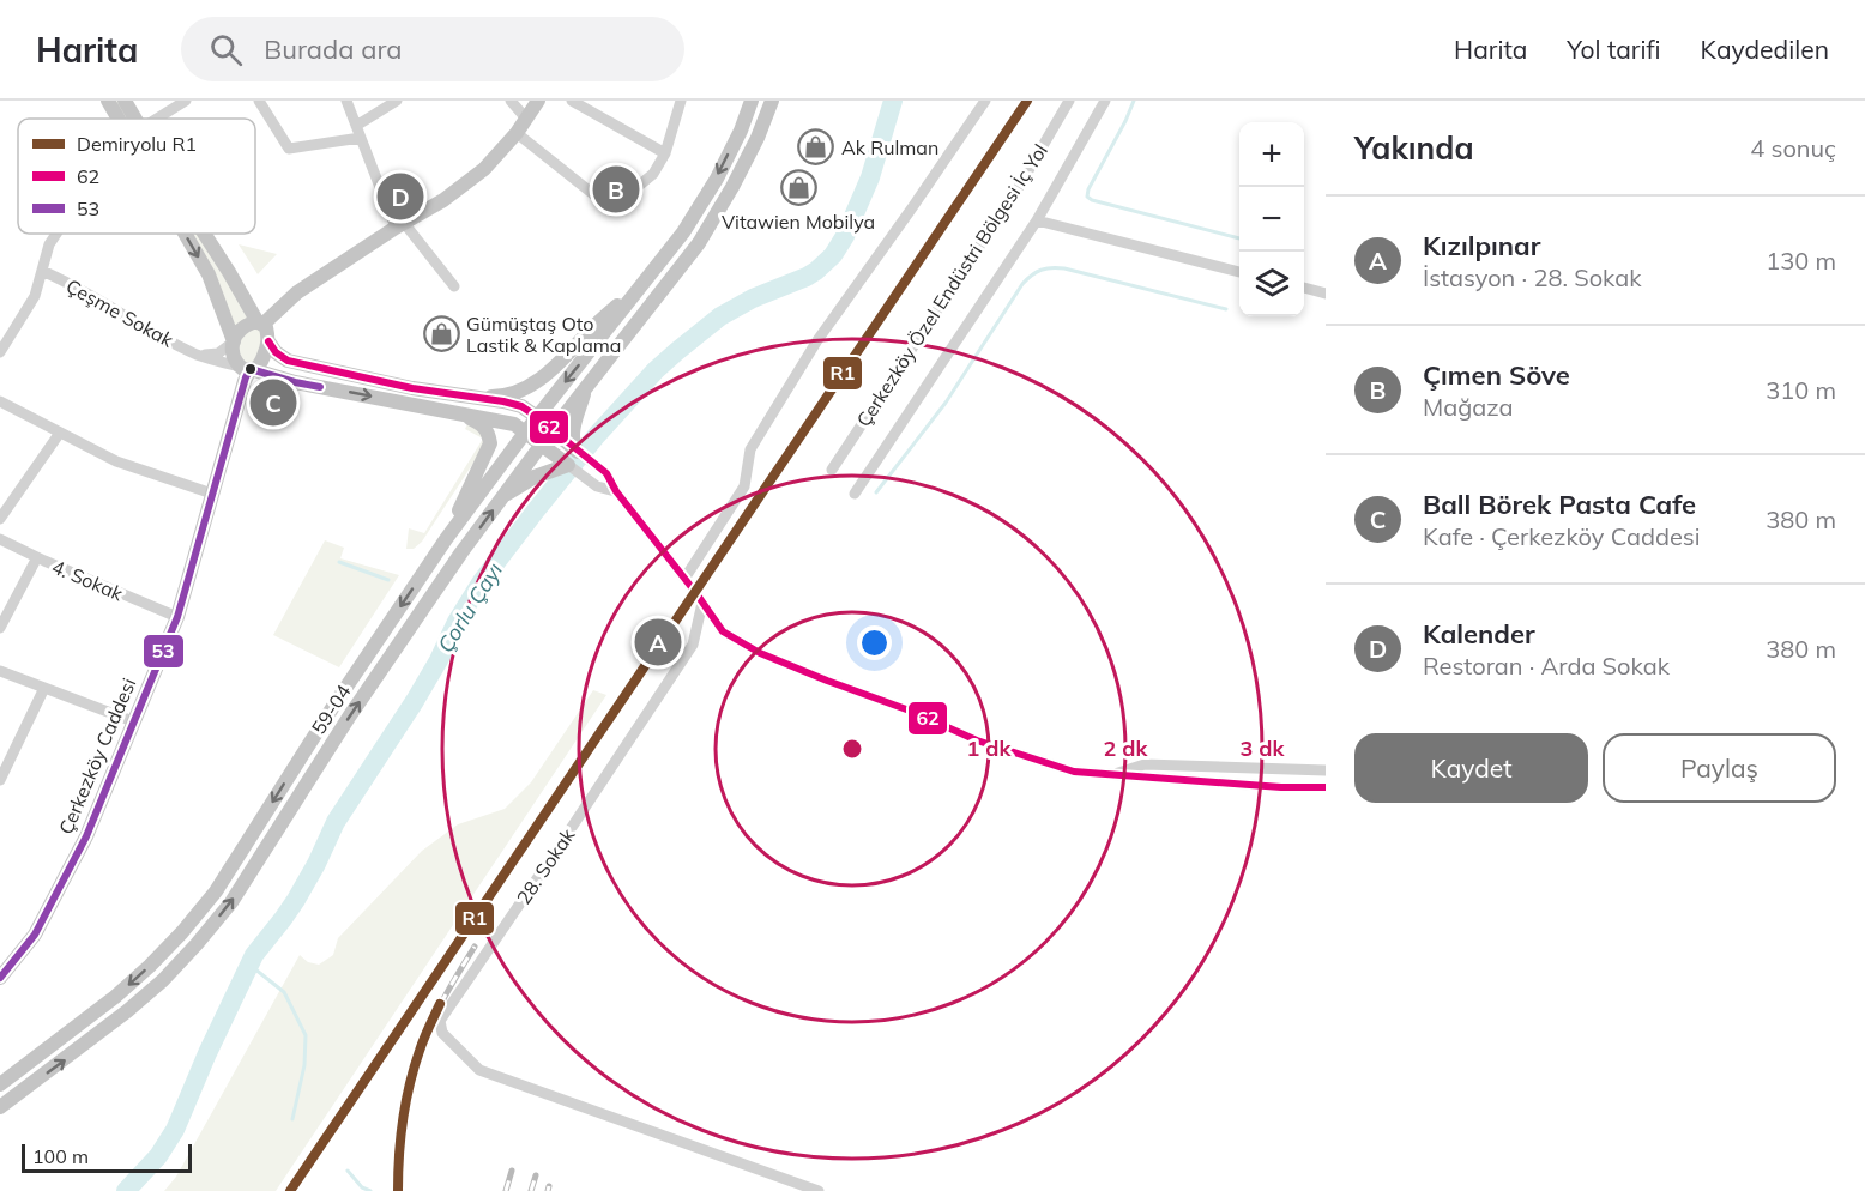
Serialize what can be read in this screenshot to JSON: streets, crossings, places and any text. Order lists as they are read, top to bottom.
{
  "streets": {
    "main road": ["59-04", "Çerkezköy Caddesi"],
    "street": [
      "Çerkezköy Özel Endüstri Bölgesi İç Yol",
      "Çeşme Sokak",
      "4. Sokak",
      "28. Sokak"
    ]
  },
  "crossings": [
    ["Çeşme Sokak", "Çerkezköy Caddesi"],
    ["4. Sokak", "Çerkezköy Caddesi"]
  ],
  "water": ["Çorlu Çayı"],
  "places": {
    "shop": ["Ak Rulman", "Vitawien Mobilya", "Gümüştaş Oto Lastik & Kaplama"]
  },
  "lines": ["rail line R1", "transit line 62", "transit line 53"],
  "legend": ["Demiryolu R1", "62", "53"],
  "scale_bar": "100 m",
  "page": {
    "header": "Harita",
    "search": "Burada ara",
    "nav": ["Harita", "Yol tarifi", "Kaydedilen"],
    "heading": ["Yakında", "4 sonuç"],
    "map_buttons": ["+", "−"],
    "pins": [
      "B",
      "D",
      "C",
      "A"
    ],
    "list": [
      {
        "mark": "A",
        "name": "Kızılpınar",
        "note": "İstasyon · 28. Sokak",
        "value": "130 m"
      },
      {
        "mark": "B",
        "name": "Çımen Söve",
        "note": "Mağaza",
        "value": "310 m"
      },
      {
        "mark": "C",
        "name": "Ball Börek Pasta Cafe",
        "note": "Kafe · Çerkezköy Caddesi",
        "value": "380 m"
      },
      {
        "mark": "D",
        "name": "Kalender",
        "note": "Restoran · Arda Sokak",
        "value": "380 m"
      }
    ],
    "buttons": ["Kaydet", "Paylaş"],
    "scale": "100 m"
  },
  "rings": ["1 dk", "2 dk", "3 dk"]
}
